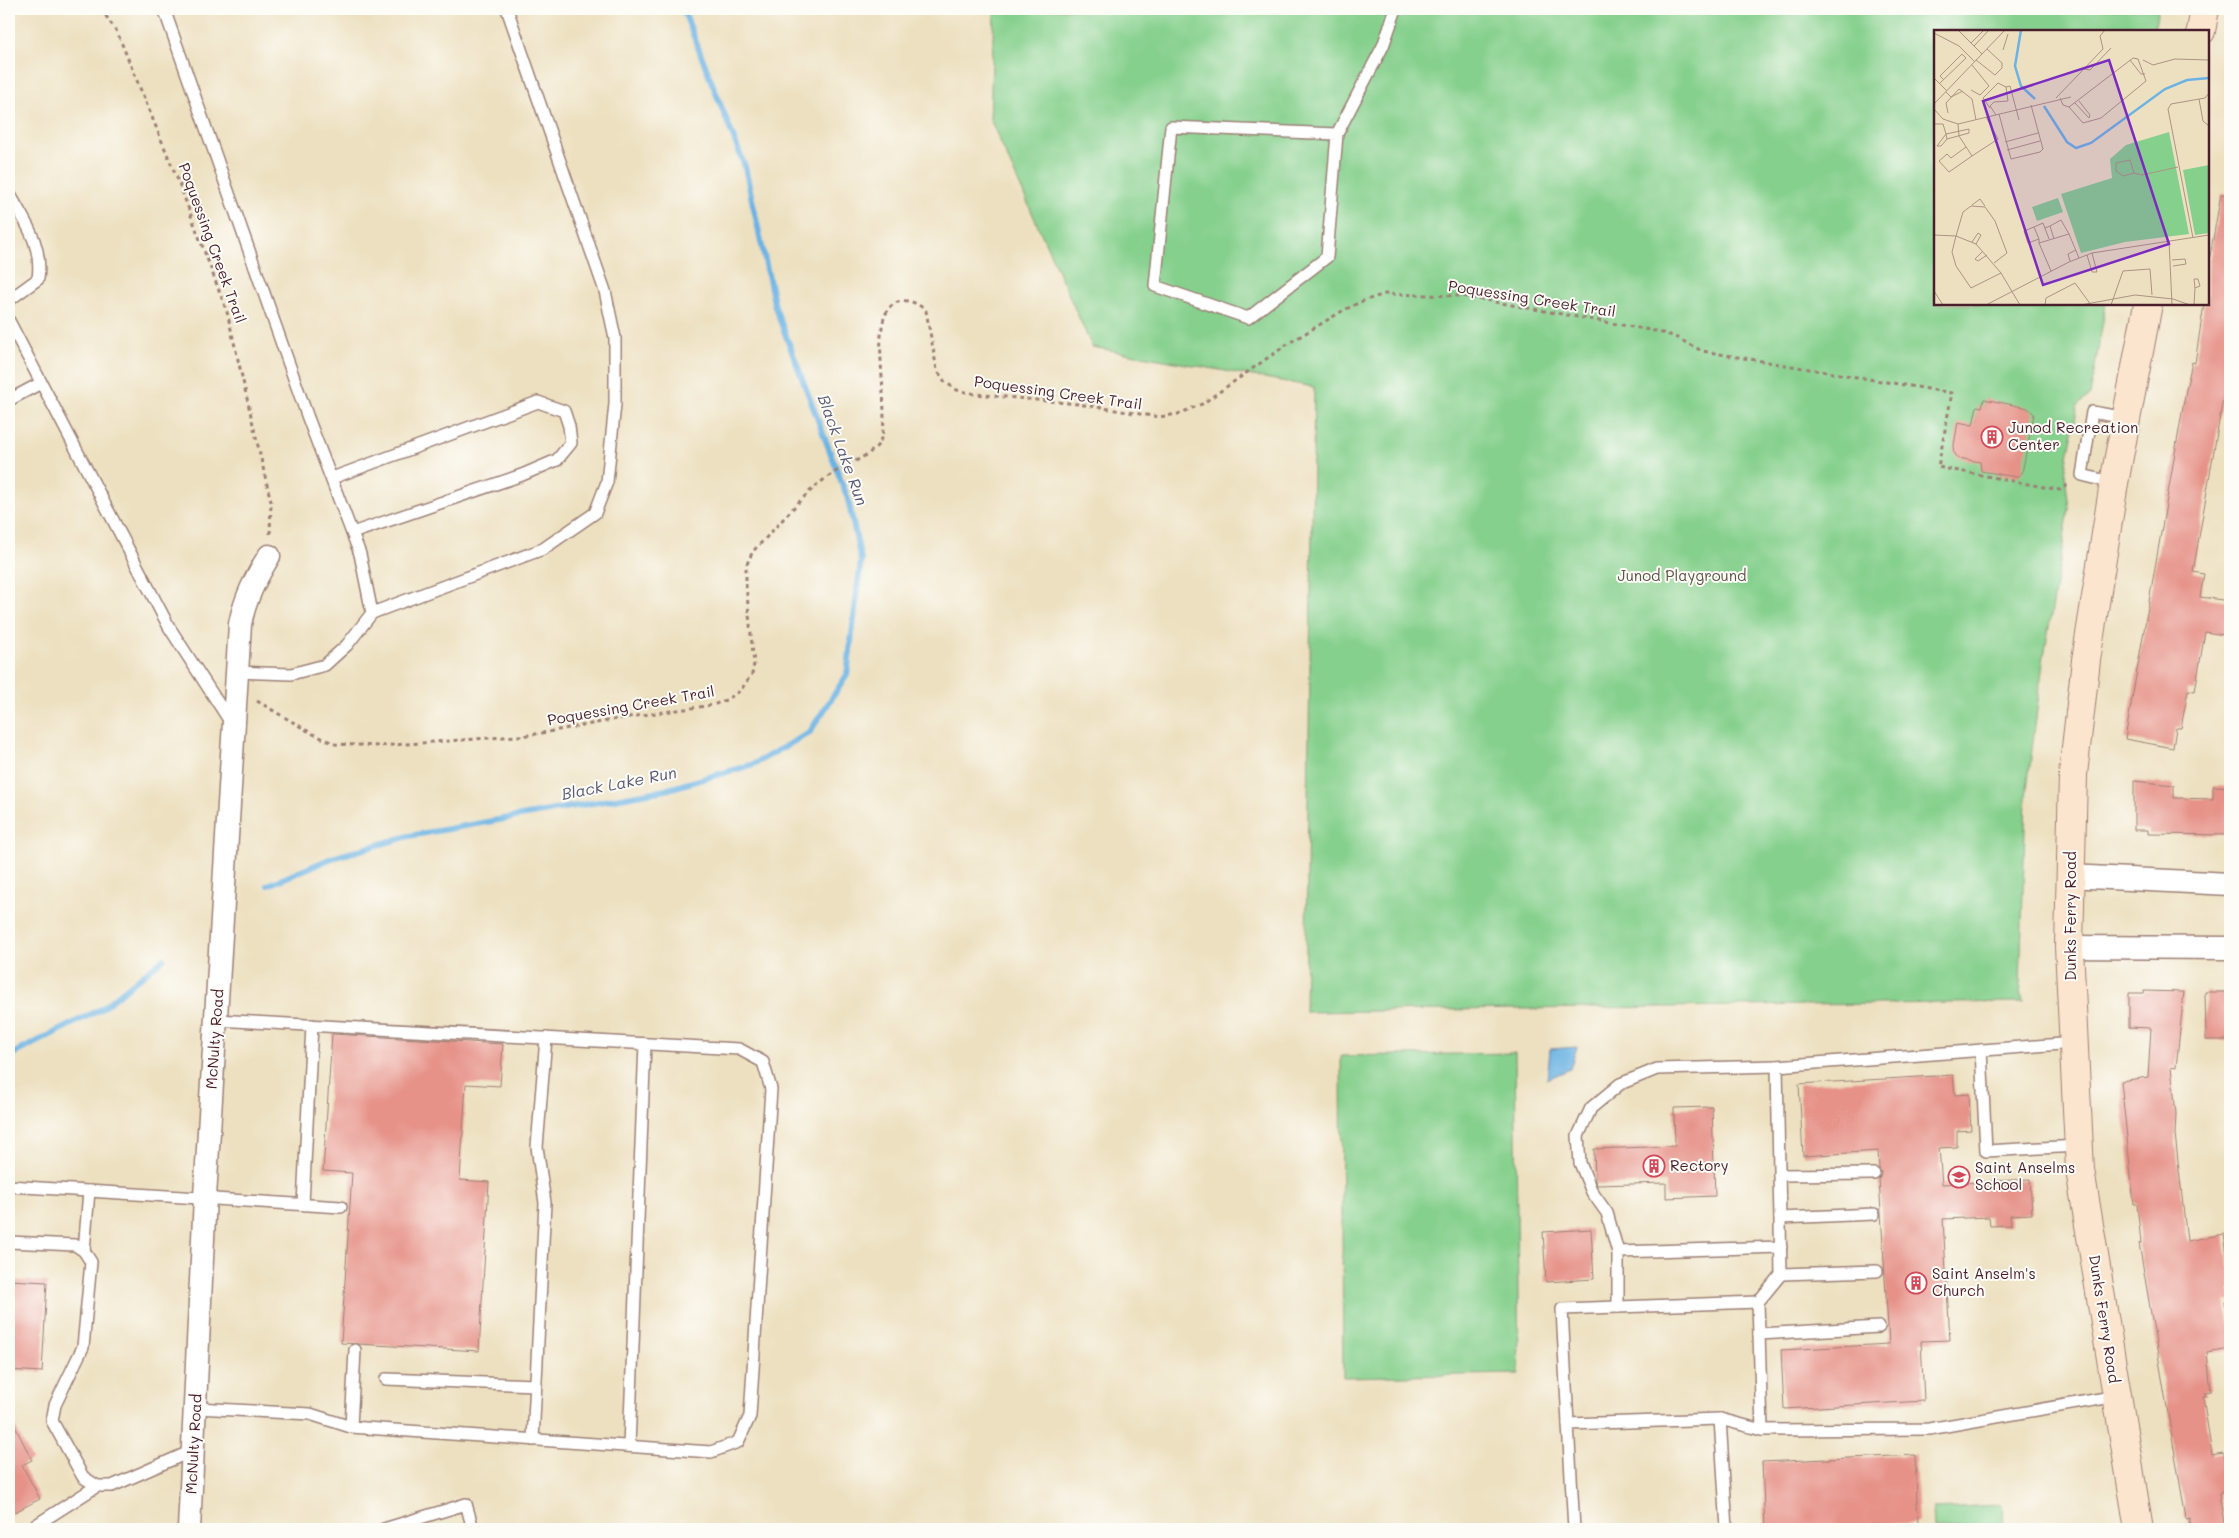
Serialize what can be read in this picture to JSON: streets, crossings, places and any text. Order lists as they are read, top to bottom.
{
  "streets": {
    "street": ["Dunks Ferry Road", "McNulty Road"],
    "path": ["Poquessing Creek Trail"]
  },
  "crossings": [
    ["Poquessing Creek Trail", "McNulty Road"]
  ],
  "water": ["Black Lake Run"],
  "parks": ["Junod Playground"],
  "places": {
    "building": ["Junod Recreation Center", "Rectory", "Saint Anselm's Church"],
    "school or university": ["Saint Anselms School"]
  }
}
